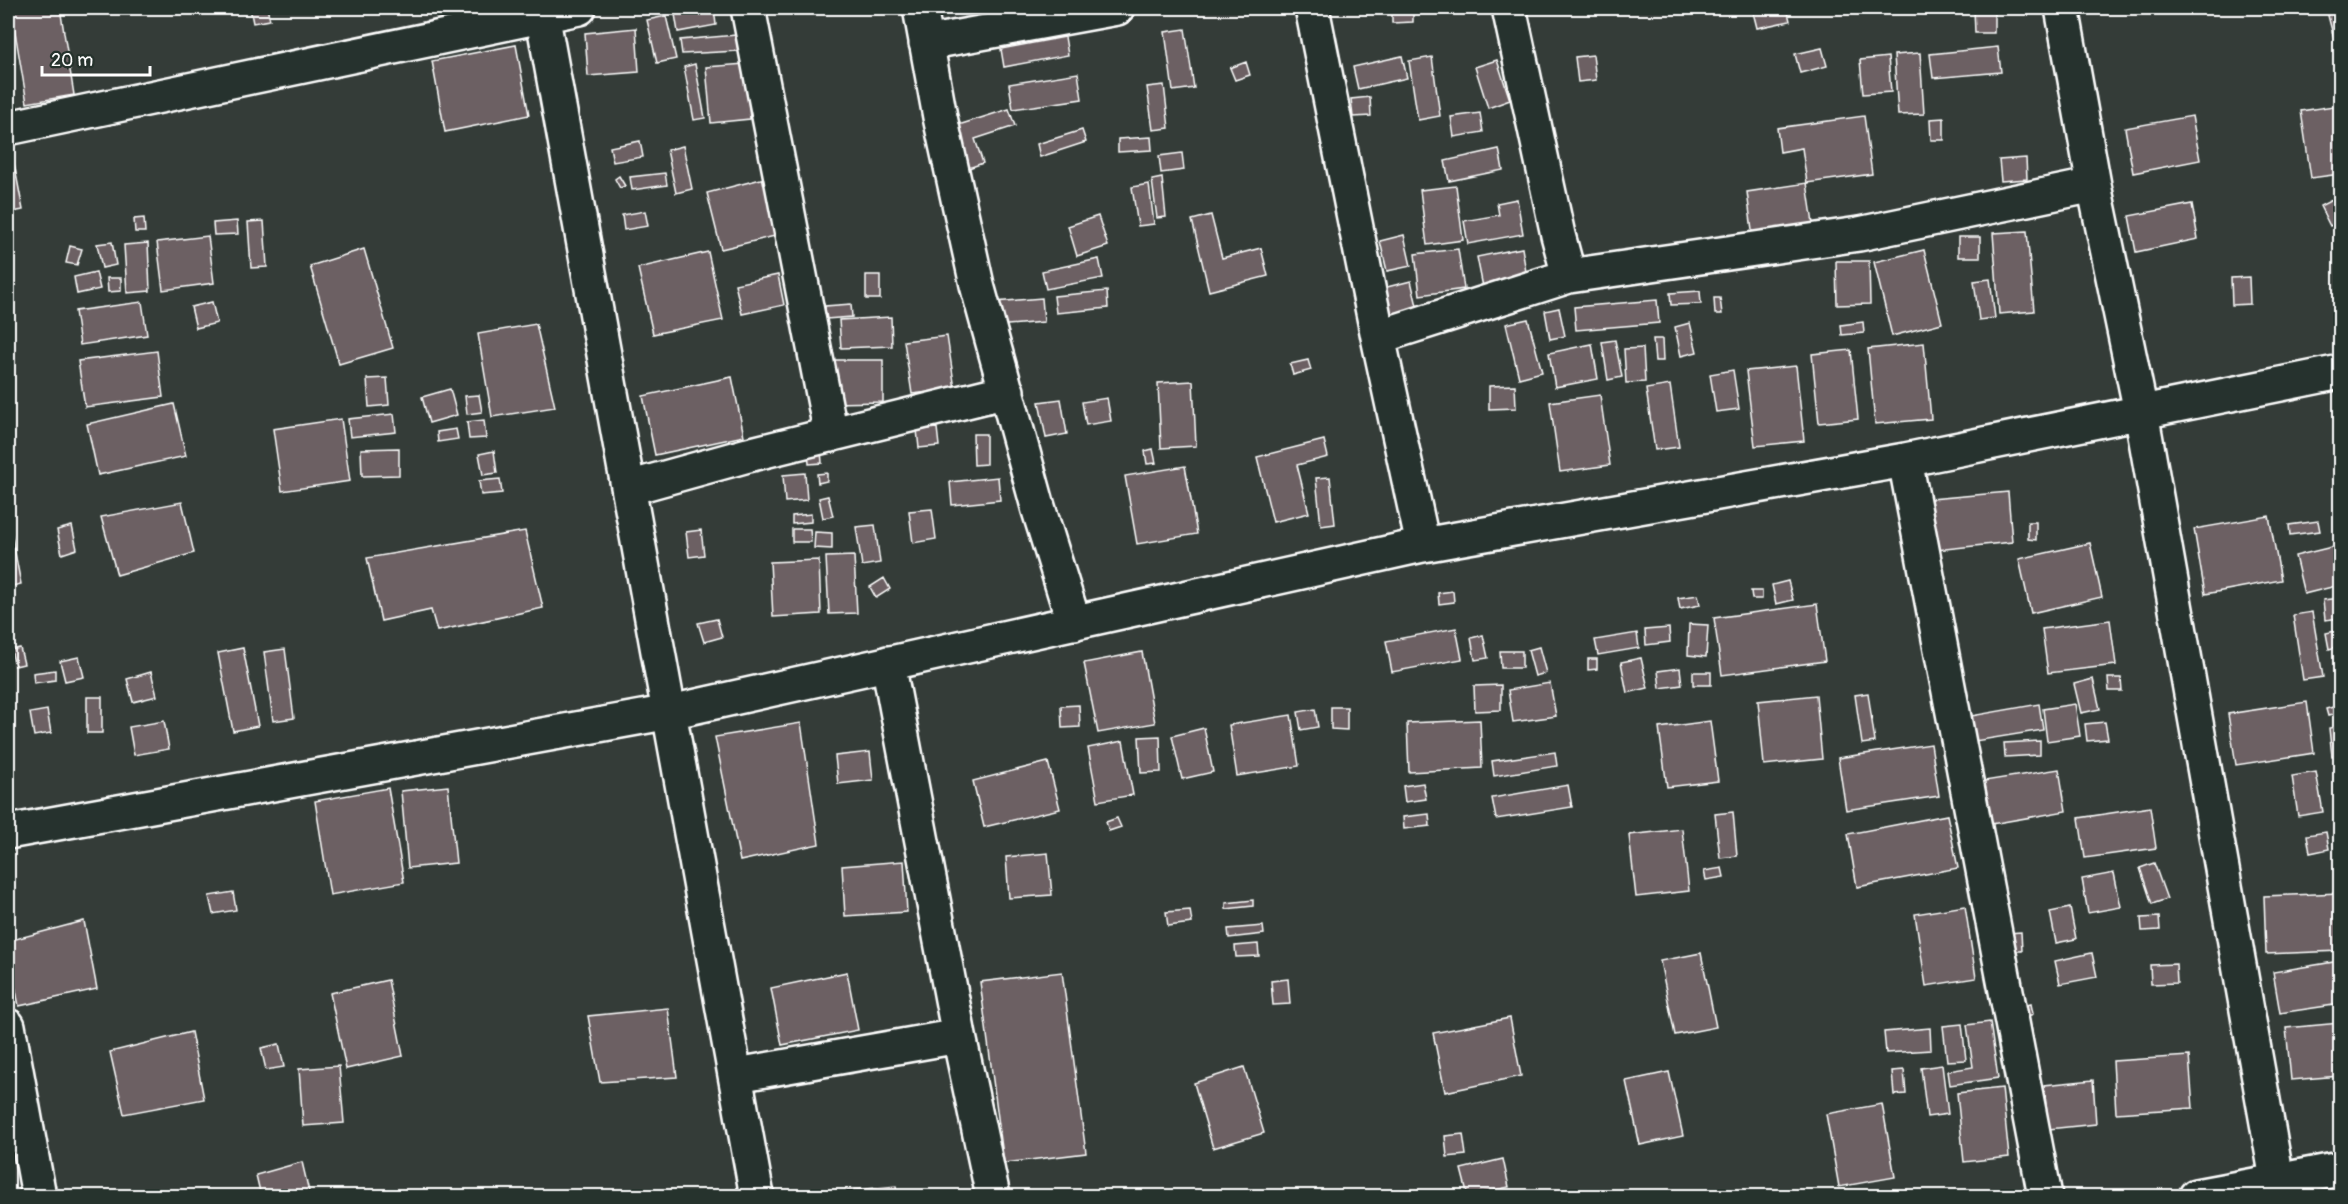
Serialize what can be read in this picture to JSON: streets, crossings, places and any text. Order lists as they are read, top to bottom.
{
  "scale_bar": "20 m"
}
